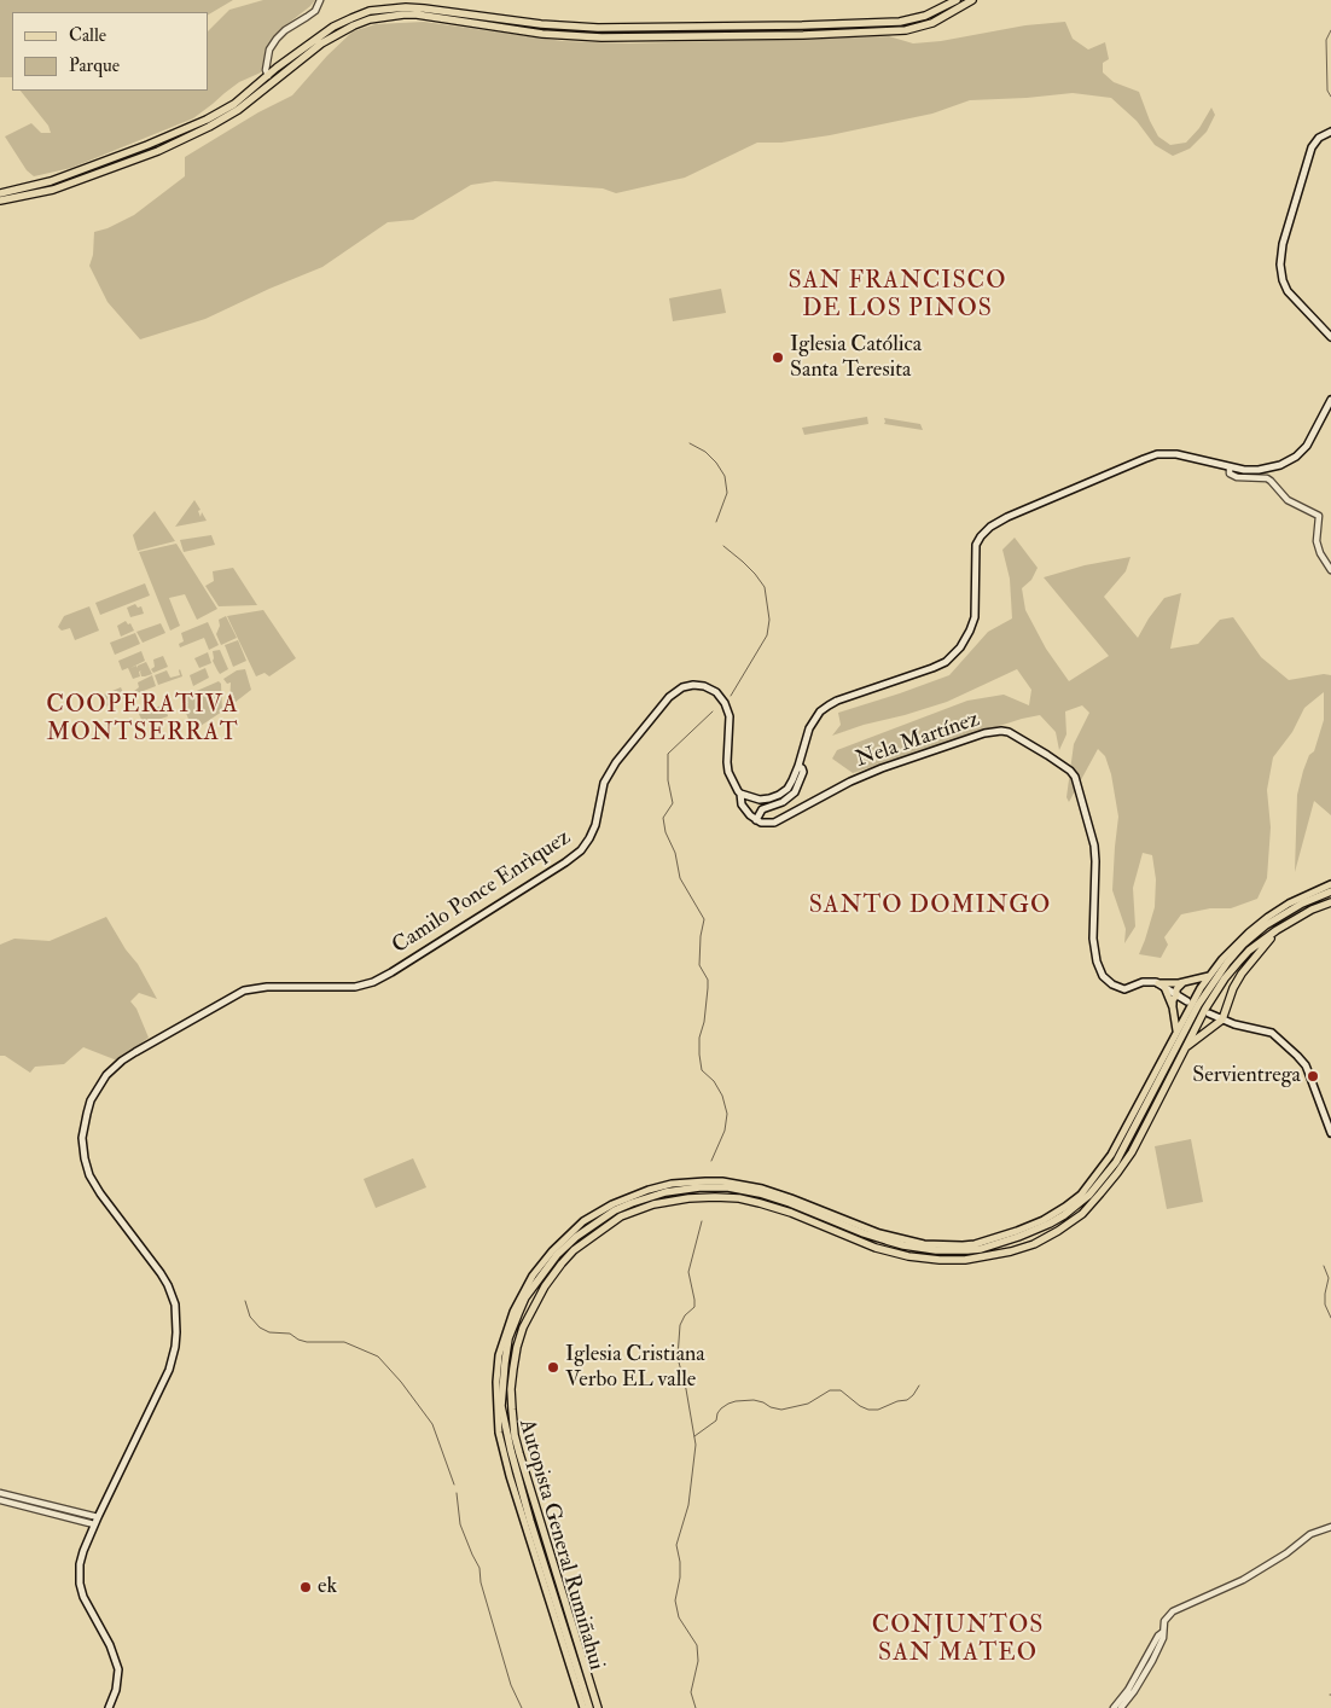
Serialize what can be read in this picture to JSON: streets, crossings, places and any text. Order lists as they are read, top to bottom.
{
  "streets": {
    "highway": ["Autopista General Rumiñahui"],
    "main road": ["Nela Martínez", "Camilo Ponce Enrìquez"]
  },
  "districts": [
    "SAN FRANCISCO DE LOS PINOS",
    "COOPERATIVA MONTSERRAT",
    "SANTO DOMINGO",
    "CONJUNTOS SAN MATEO"
  ],
  "places": [
    "Iglesia Católica Santa Teresita",
    "Servientrega",
    "Iglesia Cristiana Verbo EL valle",
    "ek"
  ],
  "legend": ["Calle", "Parque"]
}
